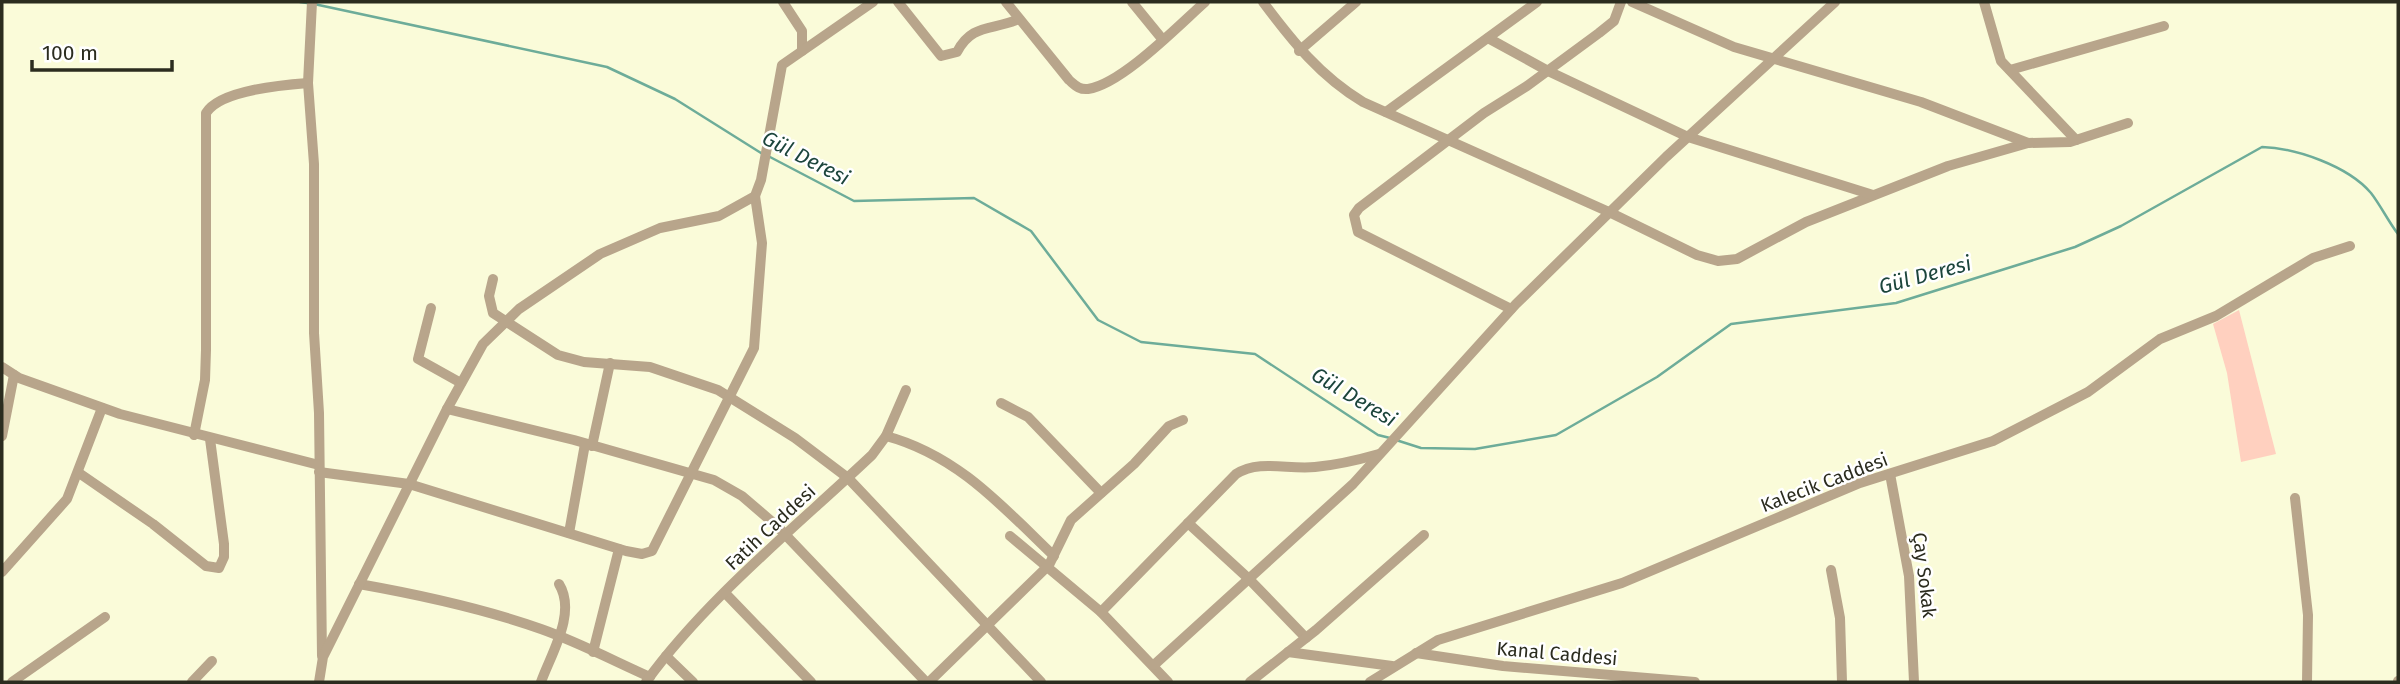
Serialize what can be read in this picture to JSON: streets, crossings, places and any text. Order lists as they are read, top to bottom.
{
  "streets": {
    "street": [
      "Kalecik Caddesi",
      "Fatih Caddesi",
      "Çay Sokak",
      "Kanal Caddesi"
    ]
  },
  "crossings": [
    ["Kalecik Caddesi", "Çay Sokak"],
    ["Kalecik Caddesi", "Kanal Caddesi"]
  ],
  "water": ["Gül Deresi"],
  "scale_bar": "100 m"
}
